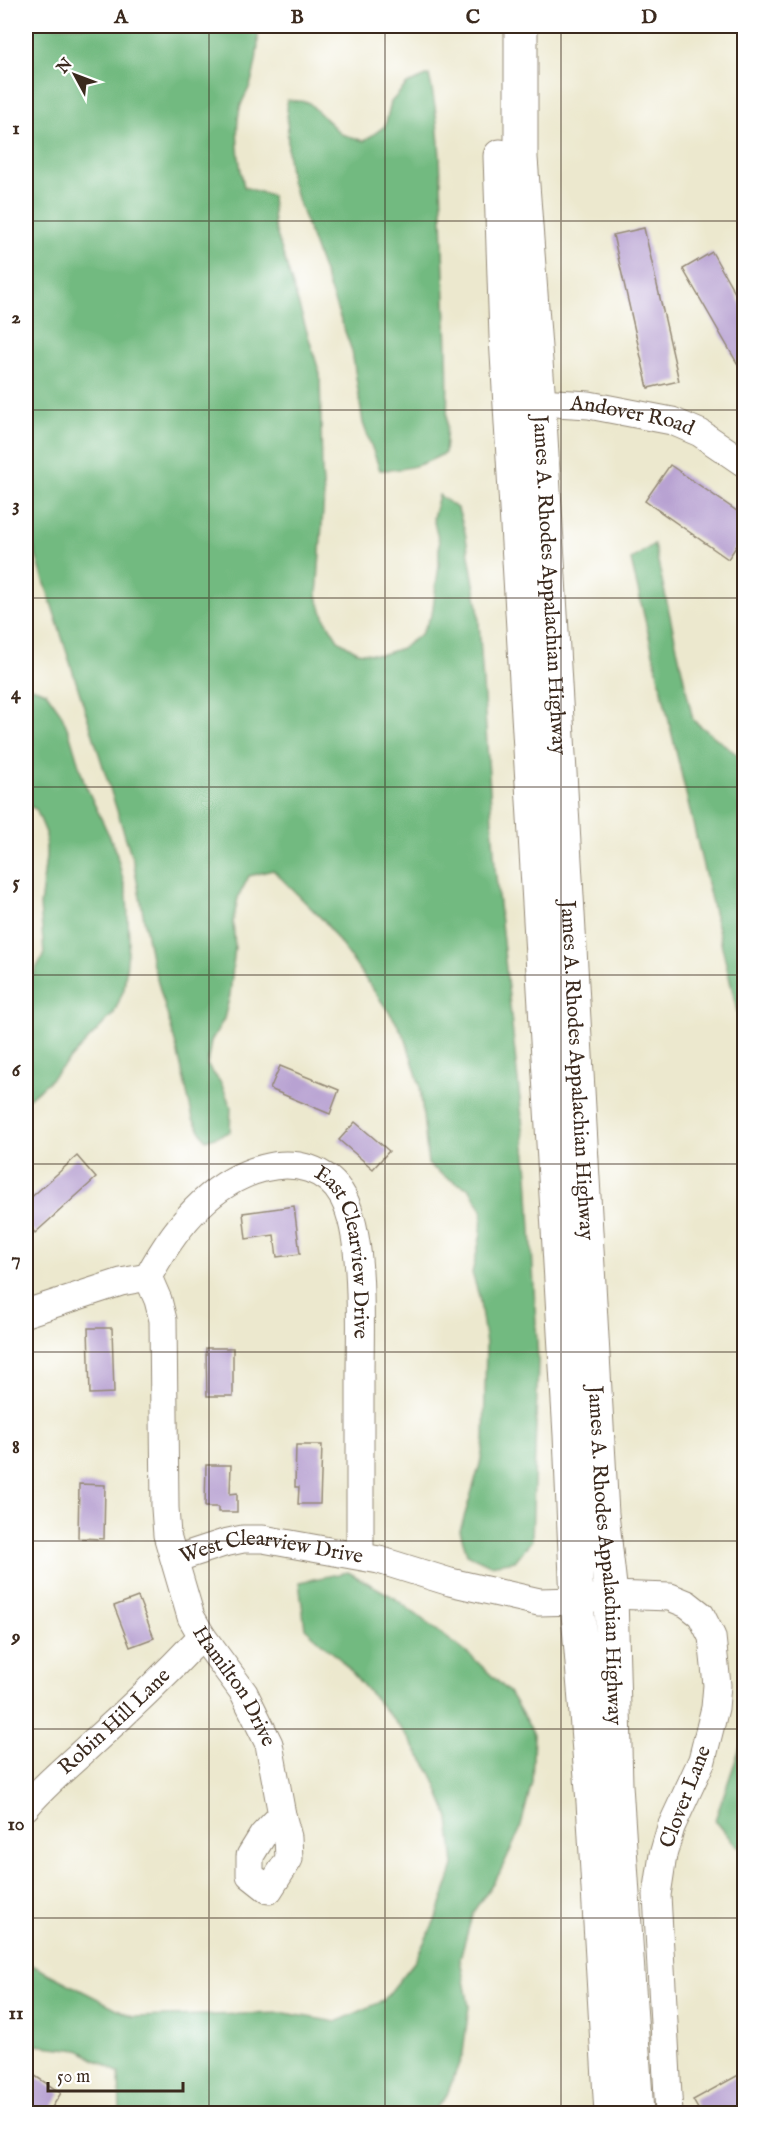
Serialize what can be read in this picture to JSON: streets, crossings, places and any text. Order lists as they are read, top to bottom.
{
  "streets": {
    "highway": ["James A. Rhodes Appalachian Highway"],
    "street": [
      "Andover Road",
      "East Clearview Drive",
      "West Clearview Drive",
      "Hamilton Drive",
      "Robin Hill Lane",
      "Clover Lane"
    ]
  },
  "crossings": [
    ["Andover Road", "James A. Rhodes Appalachian Highway"],
    ["James A. Rhodes Appalachian Highway", "West Clearview Drive"],
    ["James A. Rhodes Appalachian Highway", "Clover Lane"],
    ["East Clearview Drive", "West Clearview Drive"],
    ["West Clearview Drive", "Hamilton Drive"],
    ["West Clearview Drive", "Clover Lane"],
    ["Hamilton Drive", "Robin Hill Lane"]
  ],
  "scale_bar": "50 m",
  "north": "top left",
  "grid": {
    "columns": [
      "A",
      "B",
      "C",
      "D"
    ],
    "rows": [
      "1",
      "2",
      "3",
      "4",
      "5",
      "6",
      "7",
      "8",
      "9",
      "10",
      "11"
    ]
  }
}
